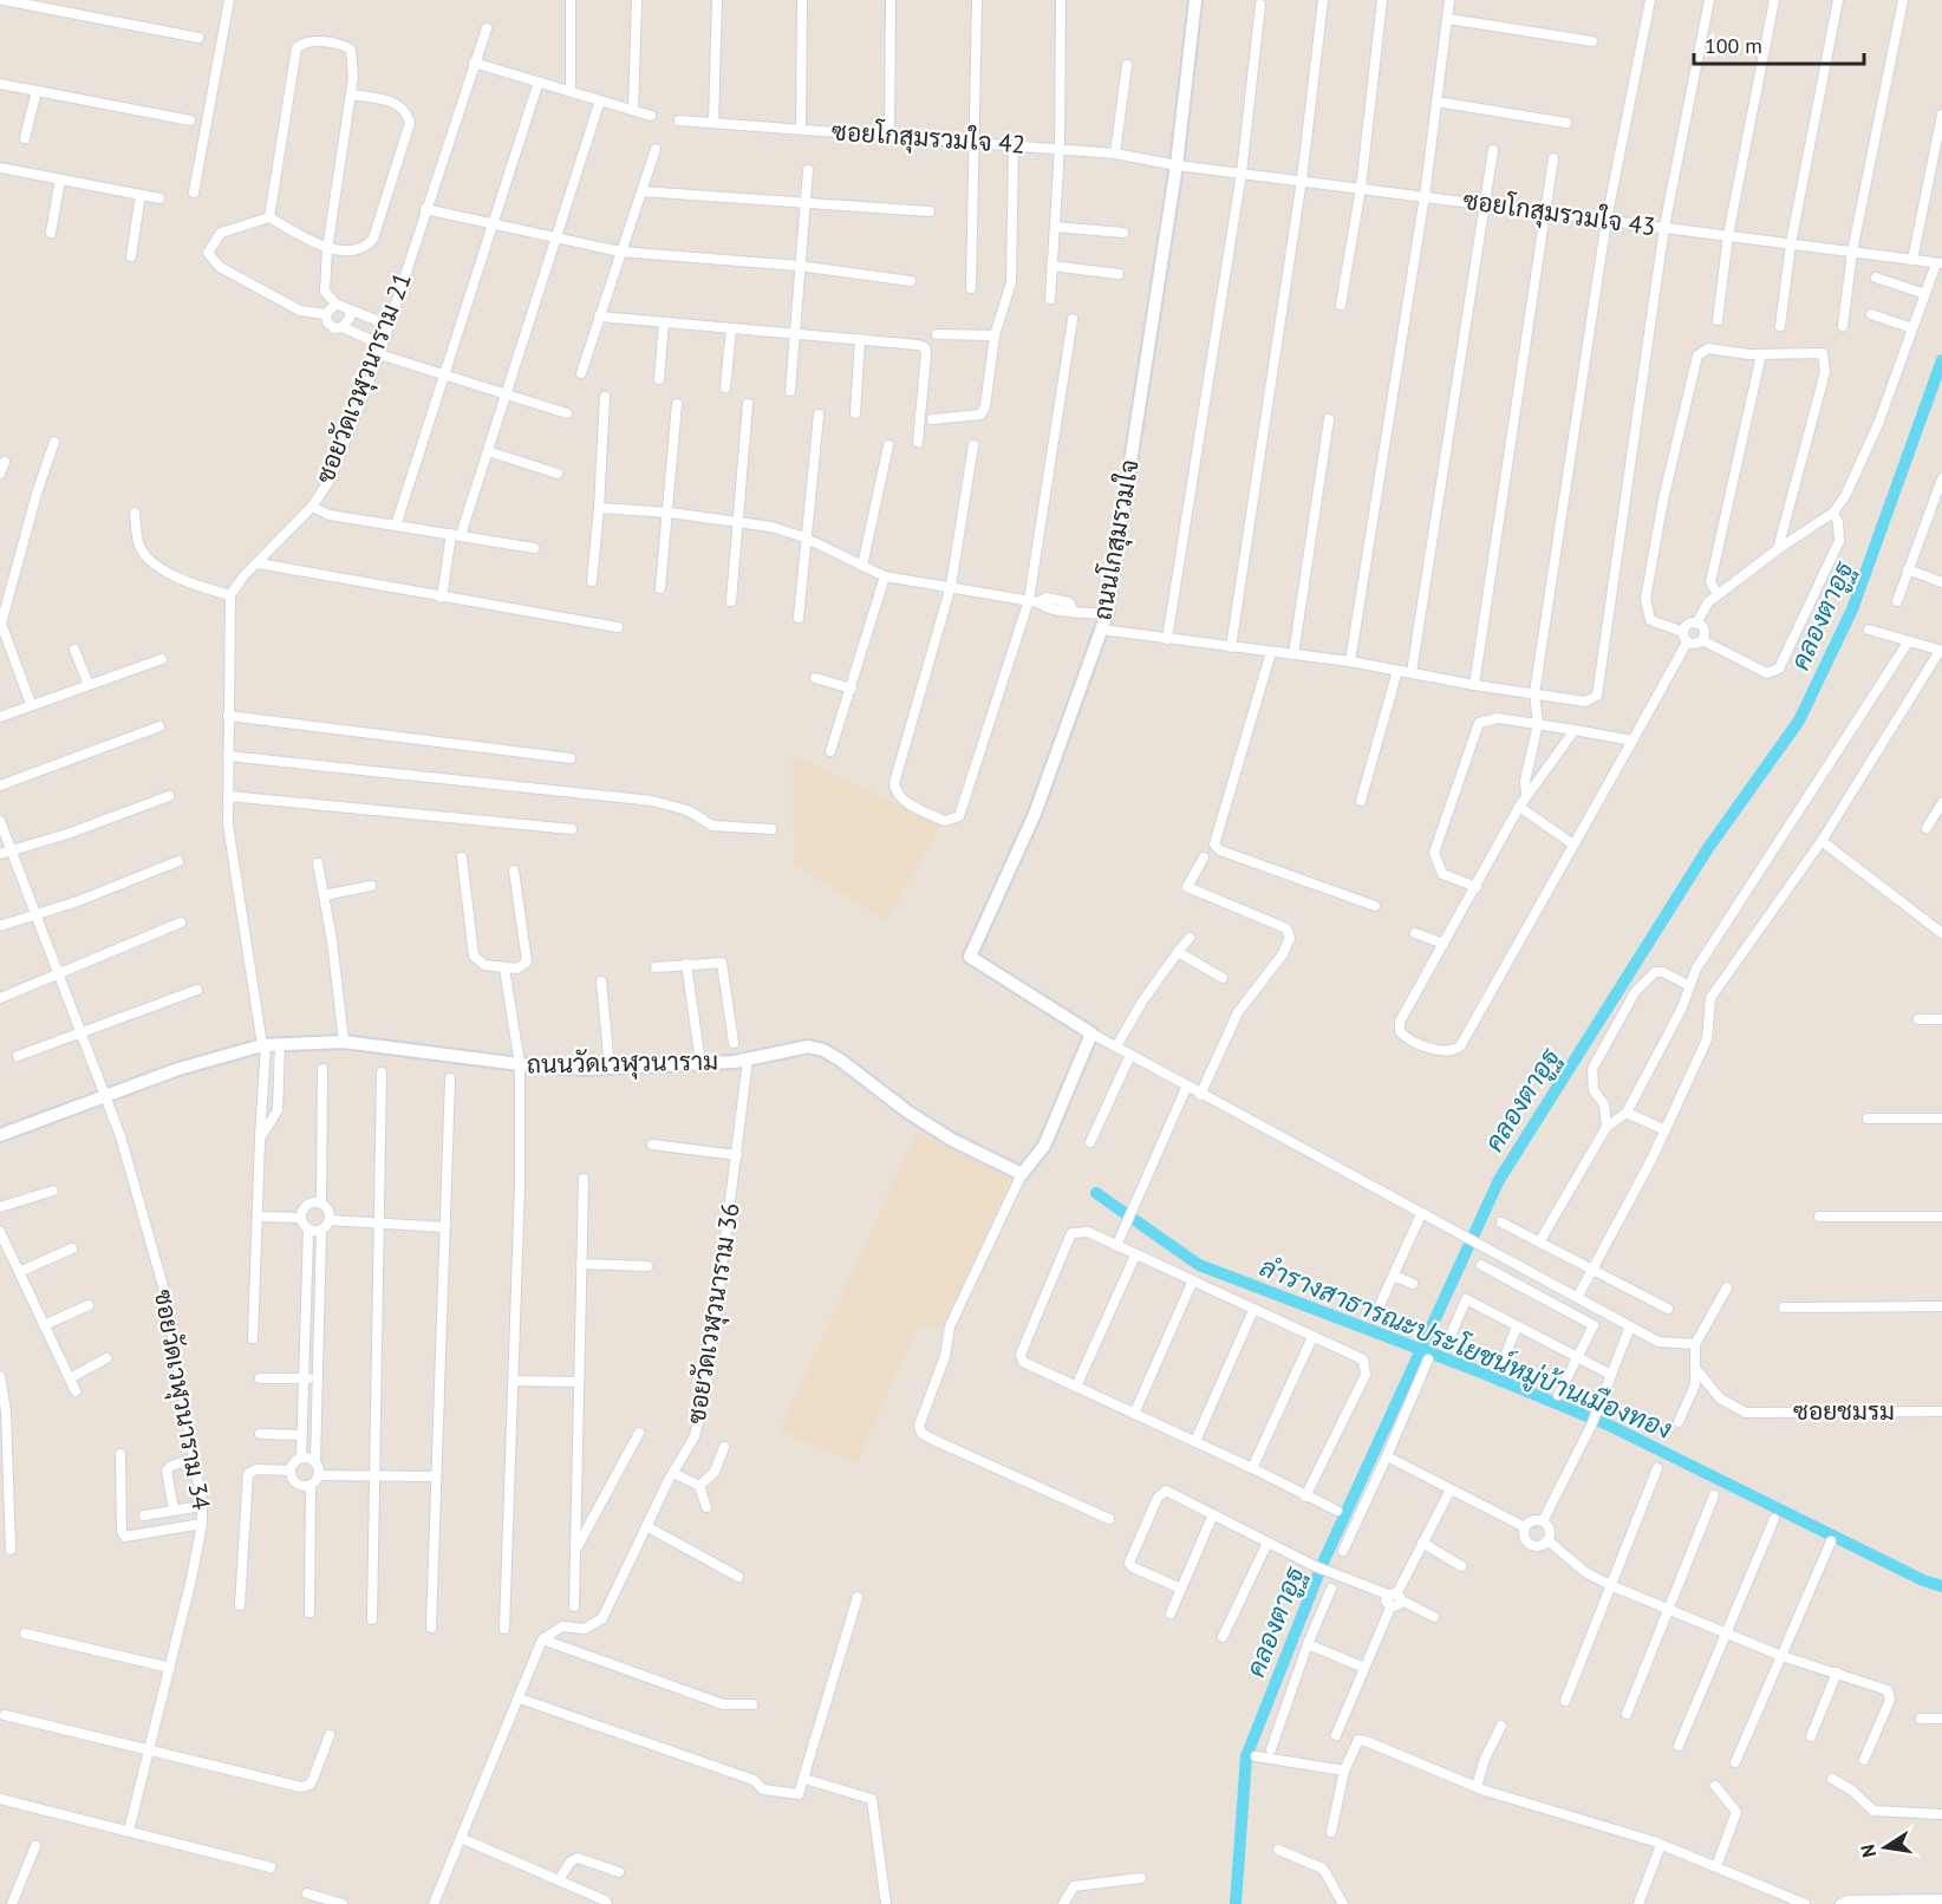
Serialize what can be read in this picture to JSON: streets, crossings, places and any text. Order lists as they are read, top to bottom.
{
  "streets": {
    "street": [
      "ซอยโกสุมรวมใจ 42",
      "ซอยโกสุมรวมใจ 43",
      "ซอยวัดเวฬุวนาราม 21",
      "ถนนโกสุมรวมใจ",
      "ถนนวัดเวฬุวนาราม",
      "ซอยวัดเวฬุวนาราม 36",
      "ซอยวัดเวฬุวนาราม 34",
      "ซอยชมรม"
    ]
  },
  "crossings": [
    ["ซอยโกสุมรวมใจ 42", "ซอยโกสุมรวมใจ 43"],
    ["ซอยโกสุมรวมใจ 42", "ถนนโกสุมรวมใจ"],
    ["ซอยโกสุมรวมใจ 43", "ถนนโกสุมรวมใจ"],
    ["ถนนวัดเวฬุวนาราม", "ซอยวัดเวฬุวนาราม 36"],
    ["ถนนวัดเวฬุวนาราม", "ซอยวัดเวฬุวนาราม 34"]
  ],
  "water": ["คลองตาอูฐ", "ลำรางสาธารณะประโยชน์หมู่บ้านเมืองทอง"],
  "scale_bar": "100 m",
  "north": "left"
}
